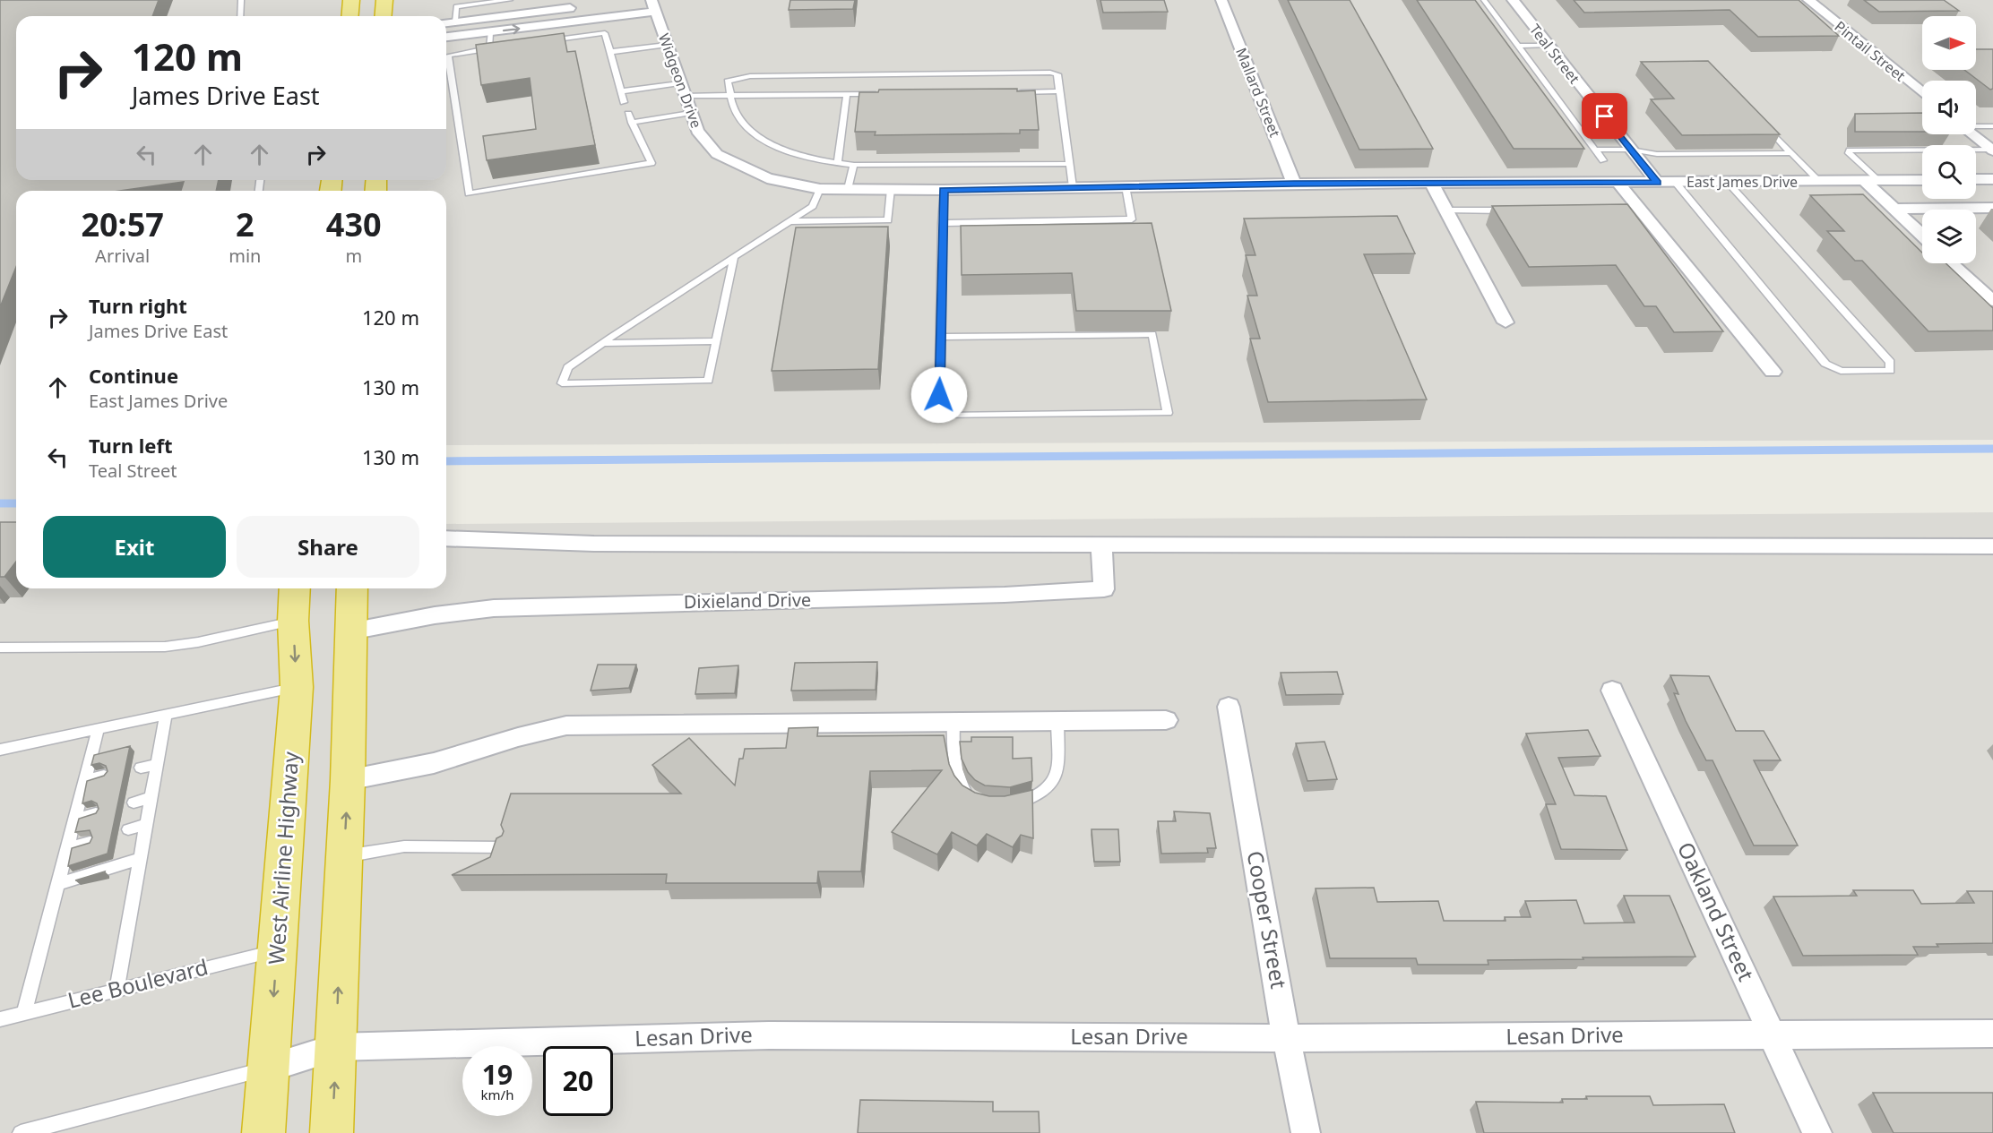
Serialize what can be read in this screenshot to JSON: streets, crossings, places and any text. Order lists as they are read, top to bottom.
{
  "streets": {
    "highway": ["West Airline Highway"],
    "street": [
      "Pintail Street",
      "Teal Street",
      "Widgeon Drive",
      "Mallard Street",
      "East James Drive",
      "Dixieland Drive",
      "Oakland Street",
      "Cooper Street",
      "Lesan Drive"
    ],
    "lane": ["Lee Boulevard"]
  },
  "crossings": [
    ["Teal Street", "East James Drive"],
    ["Widgeon Drive", "East James Drive"],
    ["Mallard Street", "East James Drive"],
    ["West Airline Highway", "Lee Boulevard"],
    ["West Airline Highway", "Lesan Drive"],
    ["Oakland Street", "Lesan Drive"],
    ["Cooper Street", "Lesan Drive"]
  ],
  "north": "right",
  "page": {
    "turn": ["120 m", "James Drive East"],
    "eta": [
      "20:57",
      "Arrival",
      "2",
      "min",
      "430",
      "m"
    ],
    "list": [
      {
        "name": "Turn right",
        "note": "James Drive East",
        "value": "120 m"
      },
      {
        "name": "Continue",
        "note": "East James Drive",
        "value": "130 m"
      },
      {
        "name": "Turn left",
        "note": "Teal Street",
        "value": "130 m"
      }
    ],
    "buttons": ["Exit", "Share"],
    "speed": "19 km/h",
    "limit": "20"
  }
}
